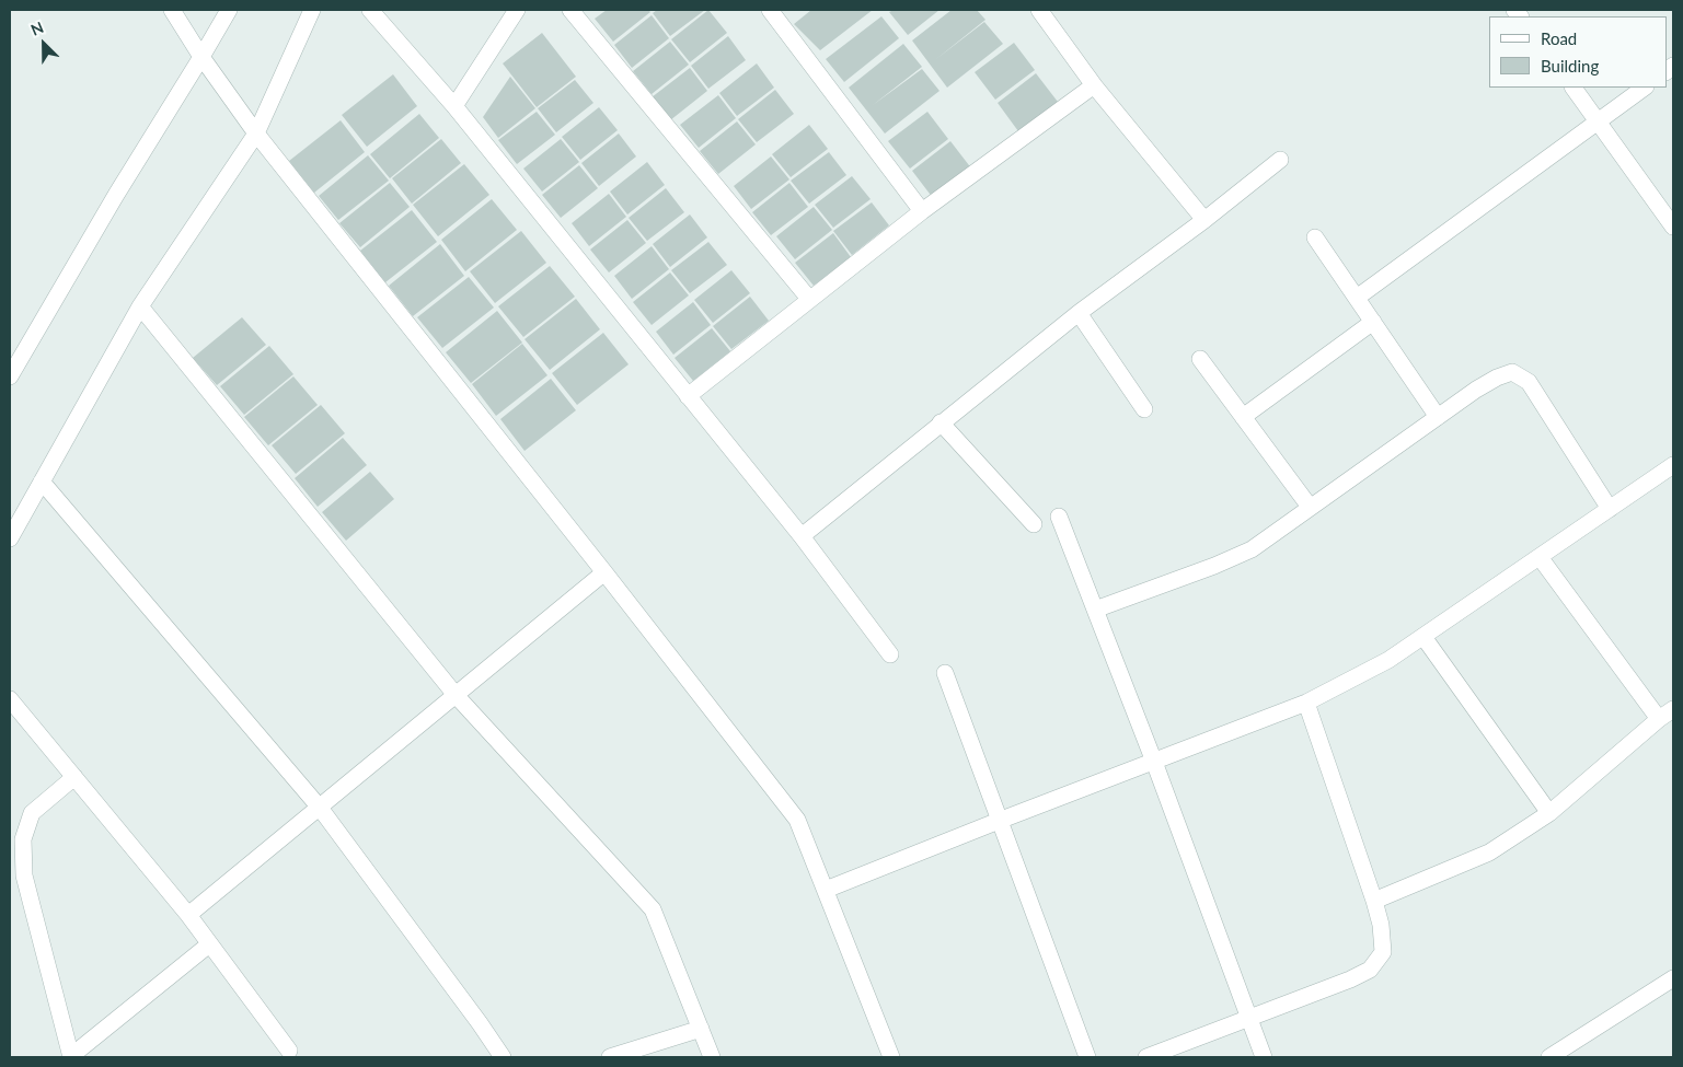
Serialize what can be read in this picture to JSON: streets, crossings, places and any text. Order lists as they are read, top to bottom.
{
  "legend": ["Road", "Building"],
  "north": "top left"
}
